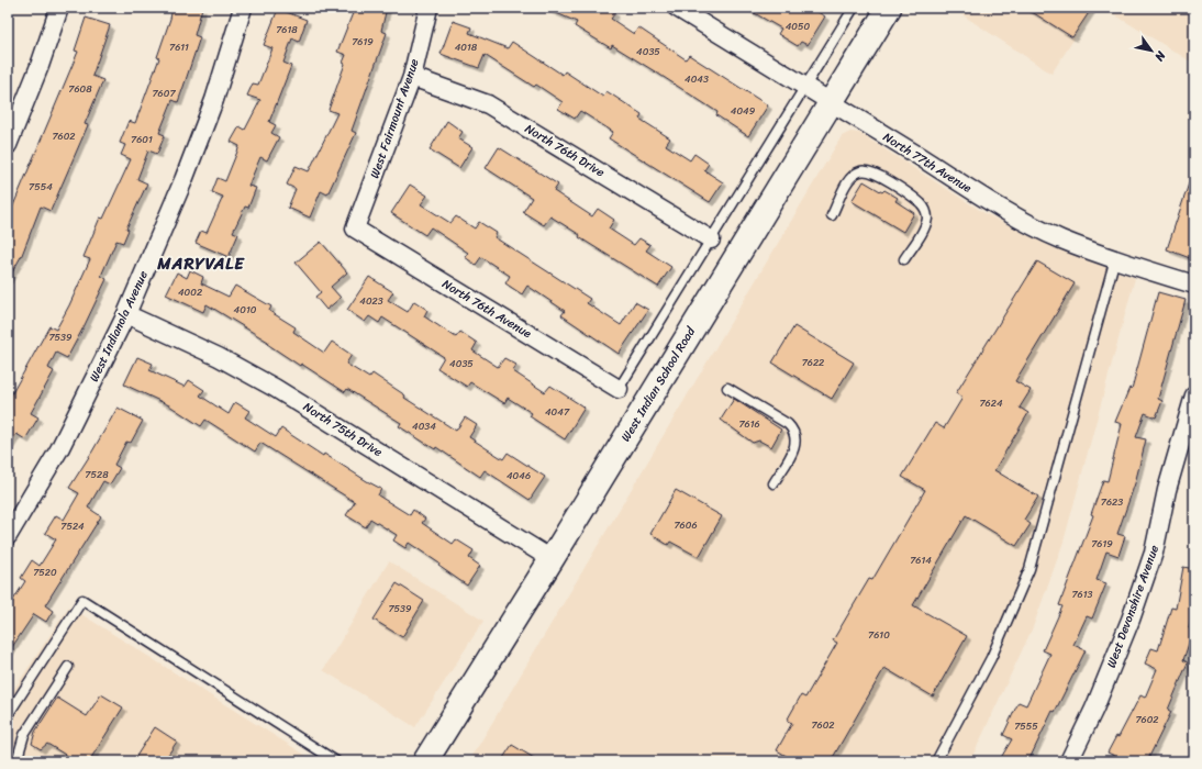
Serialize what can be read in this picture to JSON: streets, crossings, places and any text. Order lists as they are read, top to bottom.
{
  "streets": {
    "main road": ["West Indian School Road"],
    "street": [
      "West Fairmount Avenue",
      "North 76th Drive",
      "North 77th Avenue",
      "North 76th Avenue",
      "West Indianola Avenue",
      "North 75th Drive",
      "West Devonshire Avenue"
    ]
  },
  "crossings": [
    ["West Fairmount Avenue", "North 76th Drive"],
    ["West Fairmount Avenue", "North 76th Avenue"],
    ["North 77th Avenue", "West Indian School Road"],
    ["West Indianola Avenue", "North 75th Drive"],
    ["West Indian School Road", "North 75th Drive"]
  ],
  "districts": ["MARYVALE"],
  "house_numbers": [
    "4050",
    "7618",
    "7619",
    "7611",
    "4018",
    "4035",
    "4043",
    "7608",
    "7607",
    "4049",
    "7602",
    "7601",
    "7554",
    "4002",
    "4023",
    "4010",
    "7539",
    "7622",
    "4035",
    "7624",
    "4047",
    "7616",
    "4034",
    "7528",
    "4046",
    "7623",
    "7606",
    "7524",
    "7619",
    "7614",
    "7520",
    "7613",
    "7539",
    "7610",
    "7602",
    "7602",
    "7555"
  ],
  "north": "bottom right"
}
